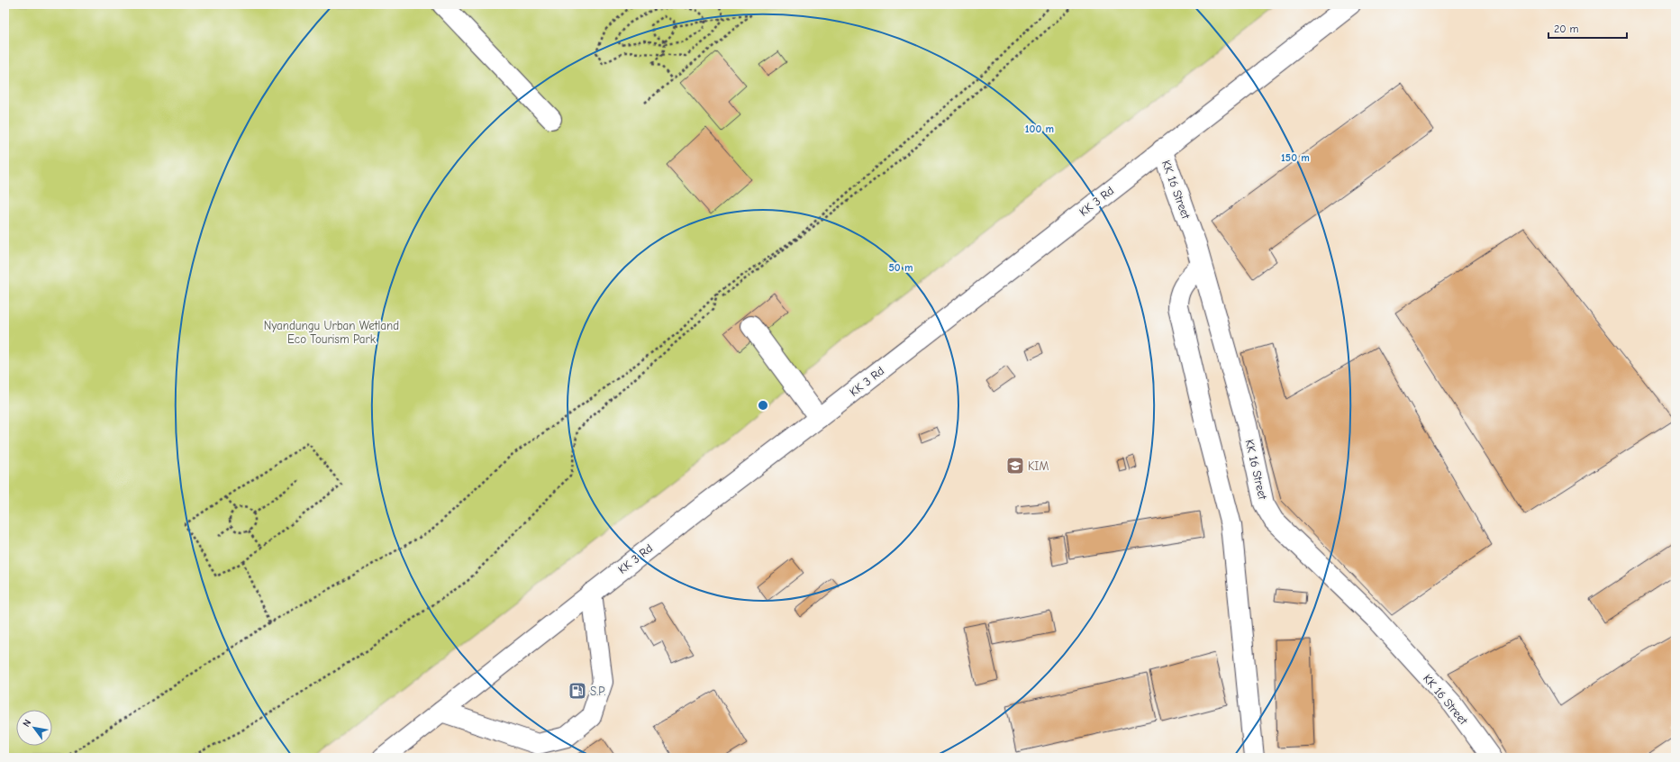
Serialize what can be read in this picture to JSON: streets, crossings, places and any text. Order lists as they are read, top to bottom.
{
  "streets": {
    "main road": ["KK 16 Street", "KK 3 Rd"]
  },
  "crossings": [
    ["KK 16 Street", "KK 3 Rd"]
  ],
  "parks": ["Nyandungu Urban Wetland Eco Tourism Park"],
  "places": {
    "school or university": ["KIM"],
    "fuel station": ["S.P."]
  },
  "scale_bar": "20 m",
  "north": "top left",
  "rings": ["100 m", "150 m", "50 m"]
}
